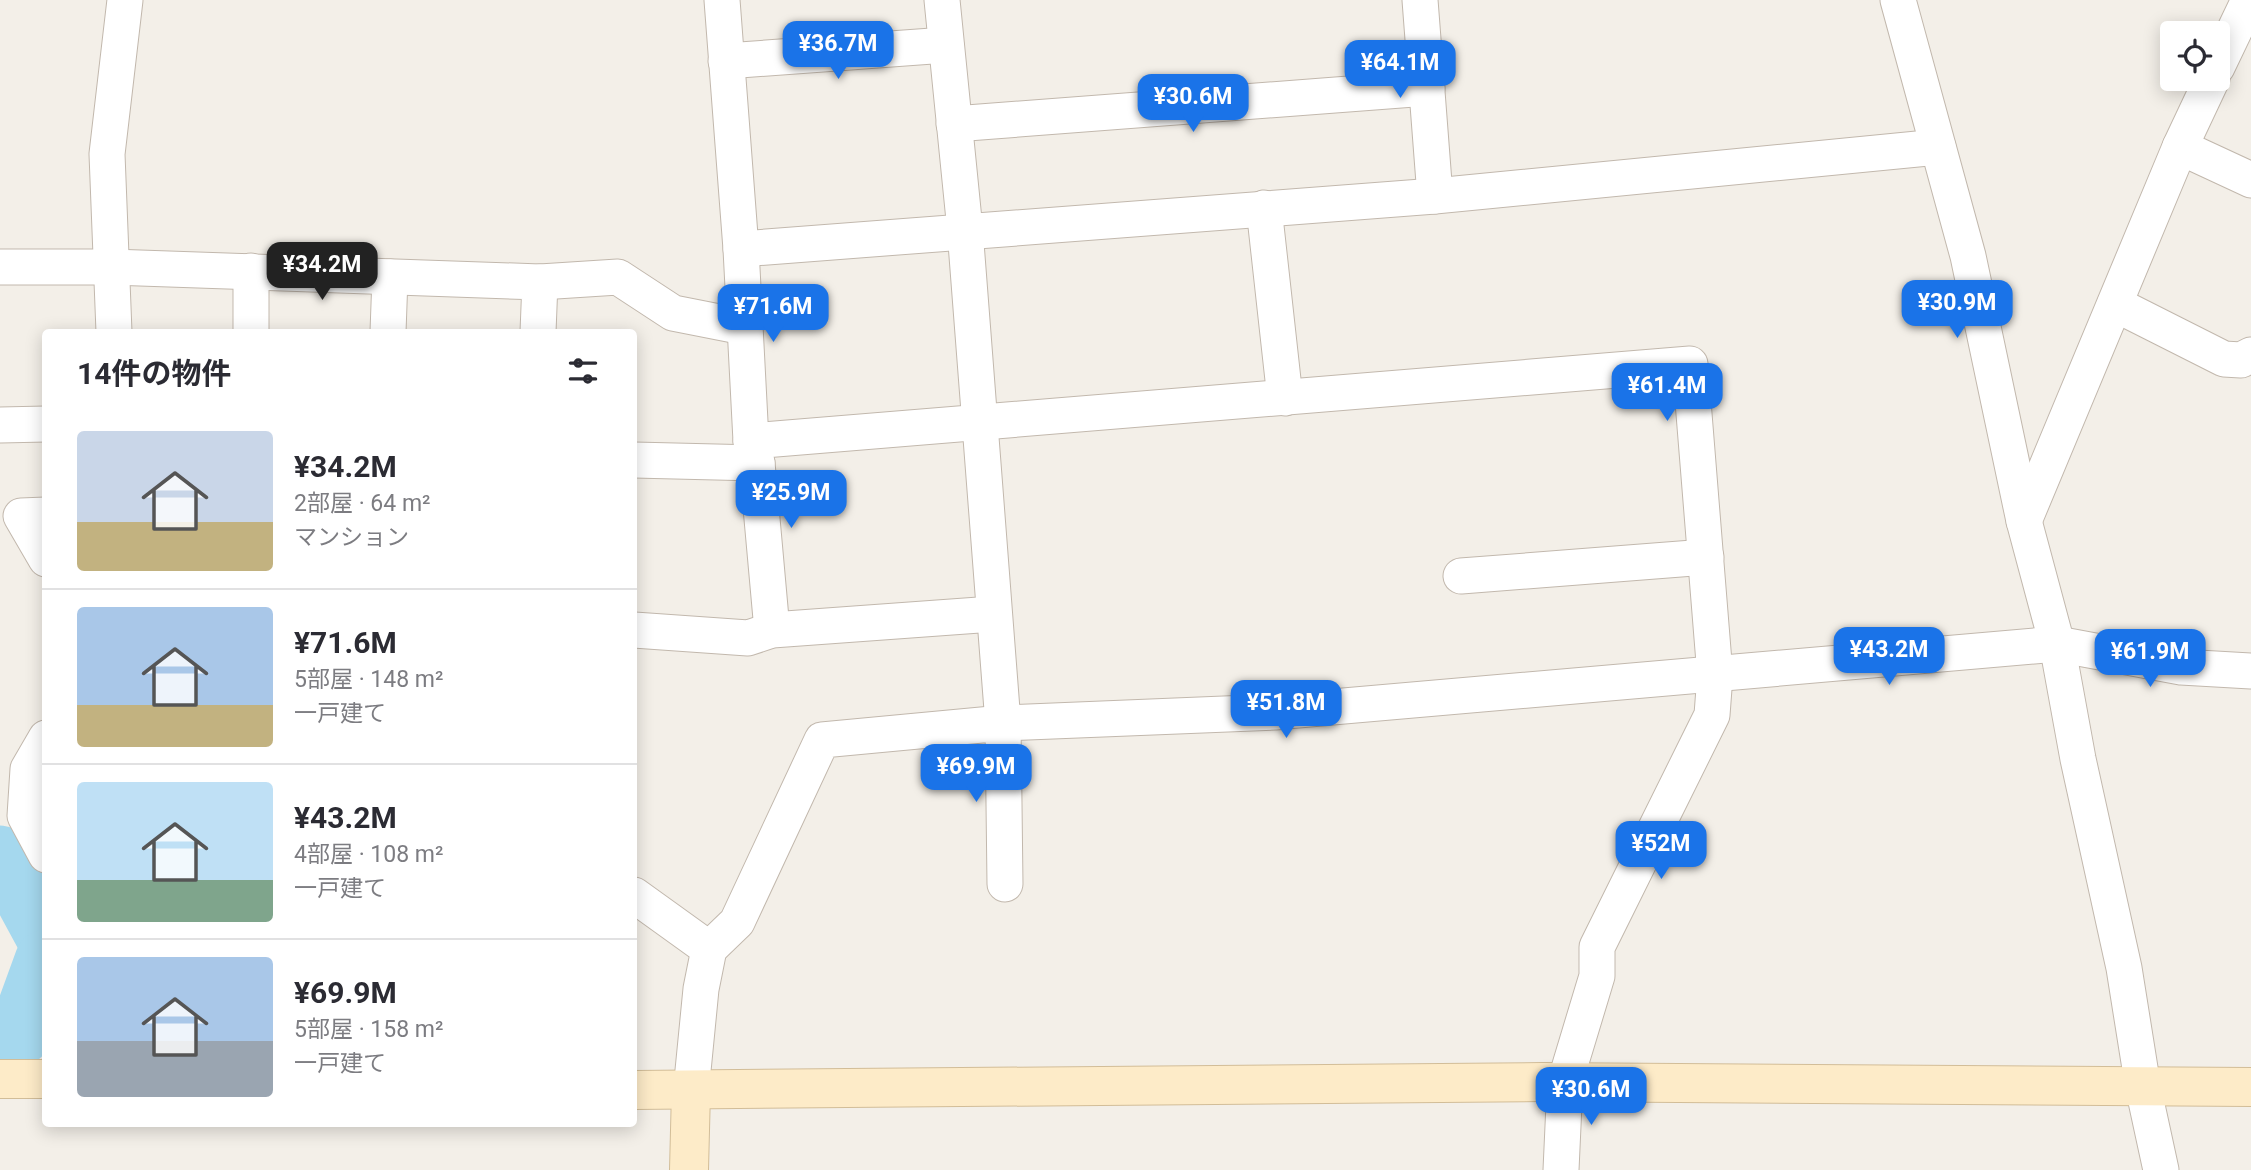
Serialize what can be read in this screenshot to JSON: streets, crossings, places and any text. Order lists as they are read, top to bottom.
{
  "page": {
    "price": [
      "¥36.7M",
      "¥64.1M",
      "¥30.6M",
      "¥34.2M",
      "¥30.9M",
      "¥71.6M",
      "¥61.4M",
      "¥25.9M",
      "¥43.2M",
      "¥61.9M",
      "¥51.8M",
      "¥69.9M",
      "¥52M",
      "¥30.6M"
    ],
    "heading": "14件の物件",
    "list": [
      {
        "name": "¥34.2M",
        "note": "2部屋 · 64 m² · マンション"
      },
      {
        "name": "¥71.6M",
        "note": "5部屋 · 148 m² · 一戸建て"
      },
      {
        "name": "¥43.2M",
        "note": "4部屋 · 108 m² · 一戸建て"
      },
      {
        "name": "¥69.9M",
        "note": "5部屋 · 158 m² · 一戸建て"
      }
    ]
  }
}
